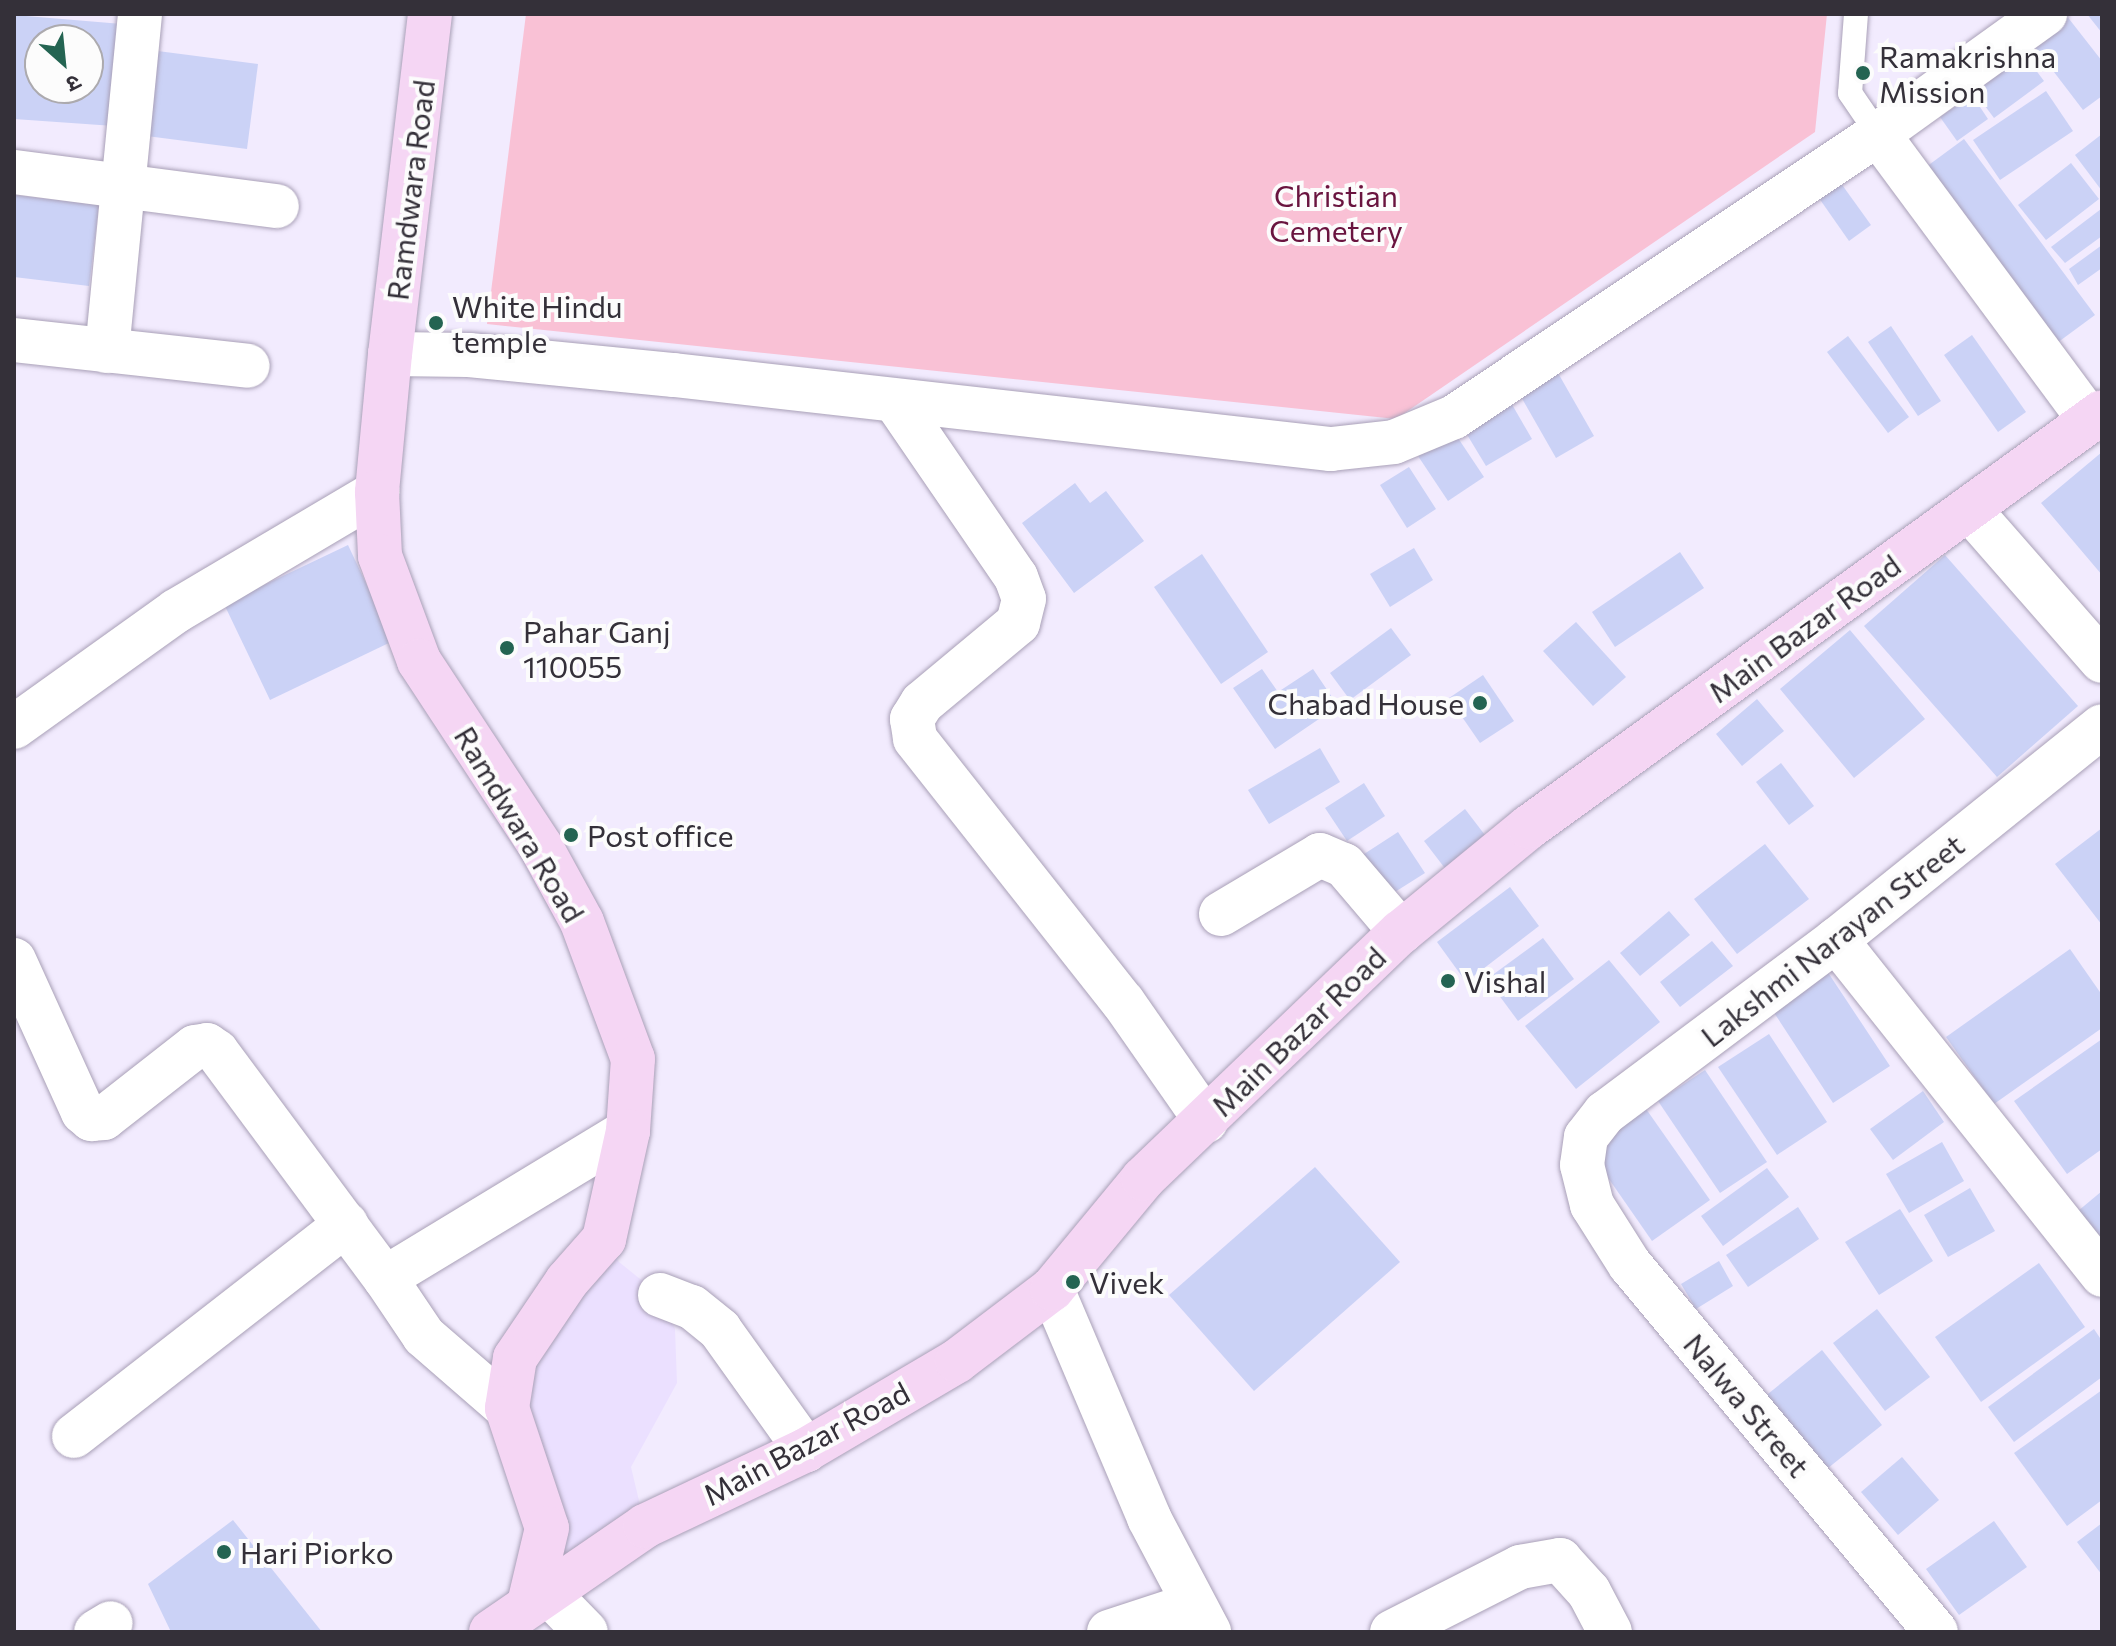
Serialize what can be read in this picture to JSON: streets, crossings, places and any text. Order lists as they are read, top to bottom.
{
  "streets": {
    "street": [
      "Ramdwara Road",
      "Main Bazar Road",
      "Lakshmi Narayan Street",
      "Nalwa Street"
    ]
  },
  "crossings": [
    ["Ramdwara Road", "Main Bazar Road"],
    ["Lakshmi Narayan Street", "Nalwa Street"]
  ],
  "parks": ["Christian Cemetery"],
  "places": [
    "Ramakrishna Mission",
    "White Hindu temple",
    "Pahar Ganj 110055",
    "Chabad House",
    "Post office",
    "Vishal",
    "Vivek",
    "Hari Piorko"
  ],
  "north": "bottom right"
}
